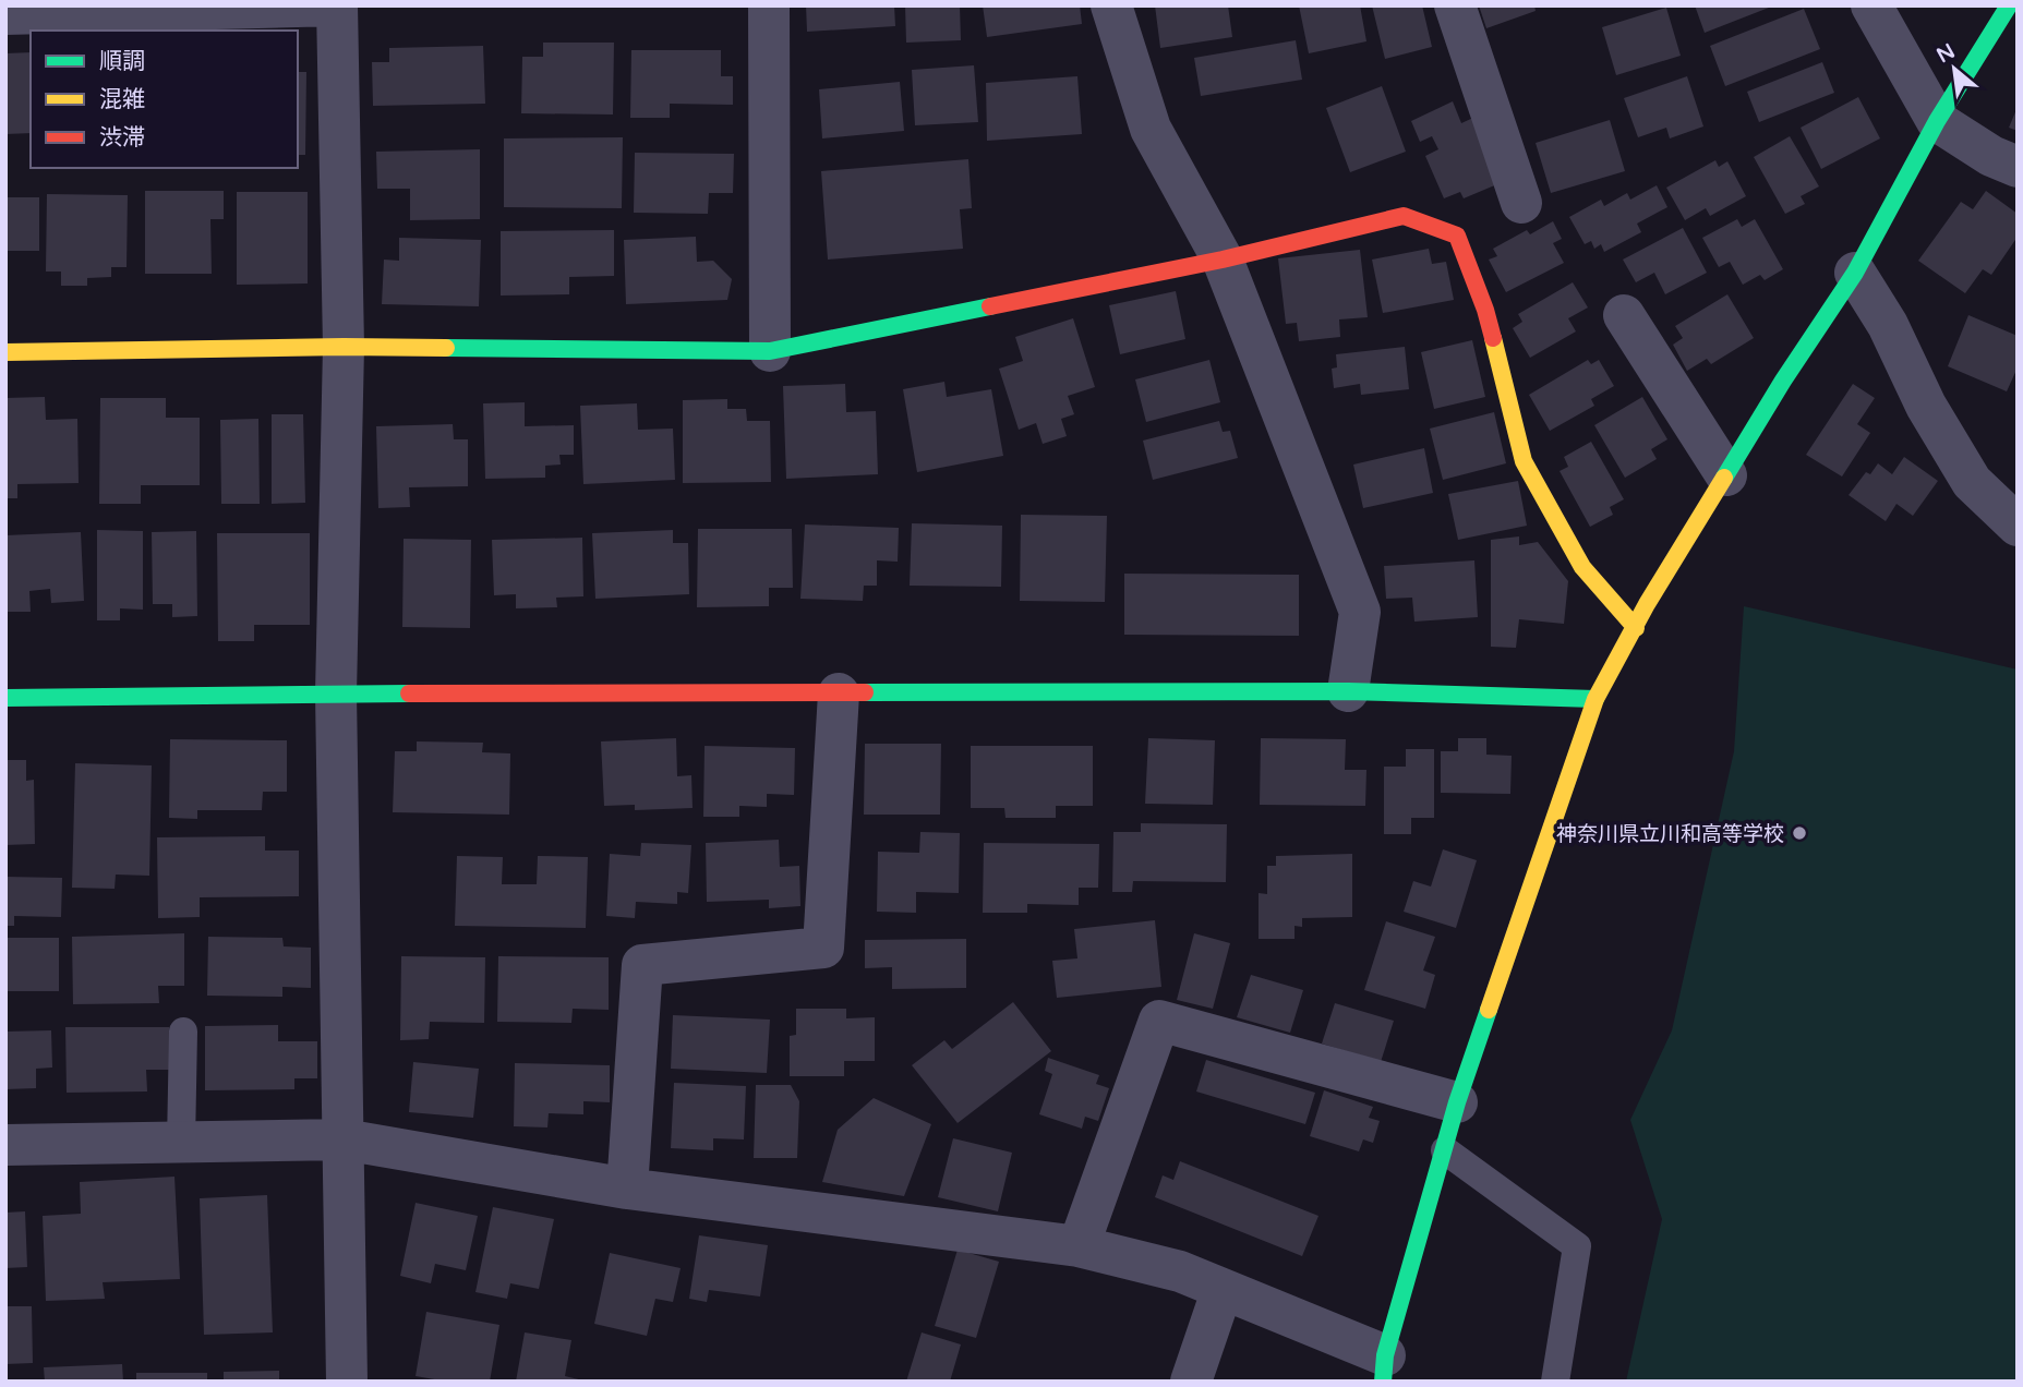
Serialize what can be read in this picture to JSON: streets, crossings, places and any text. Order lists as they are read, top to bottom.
{
  "places": ["神奈川県立川和高等学校"],
  "legend": ["順調", "混雑", "渋滞"],
  "north": "top left"
}
